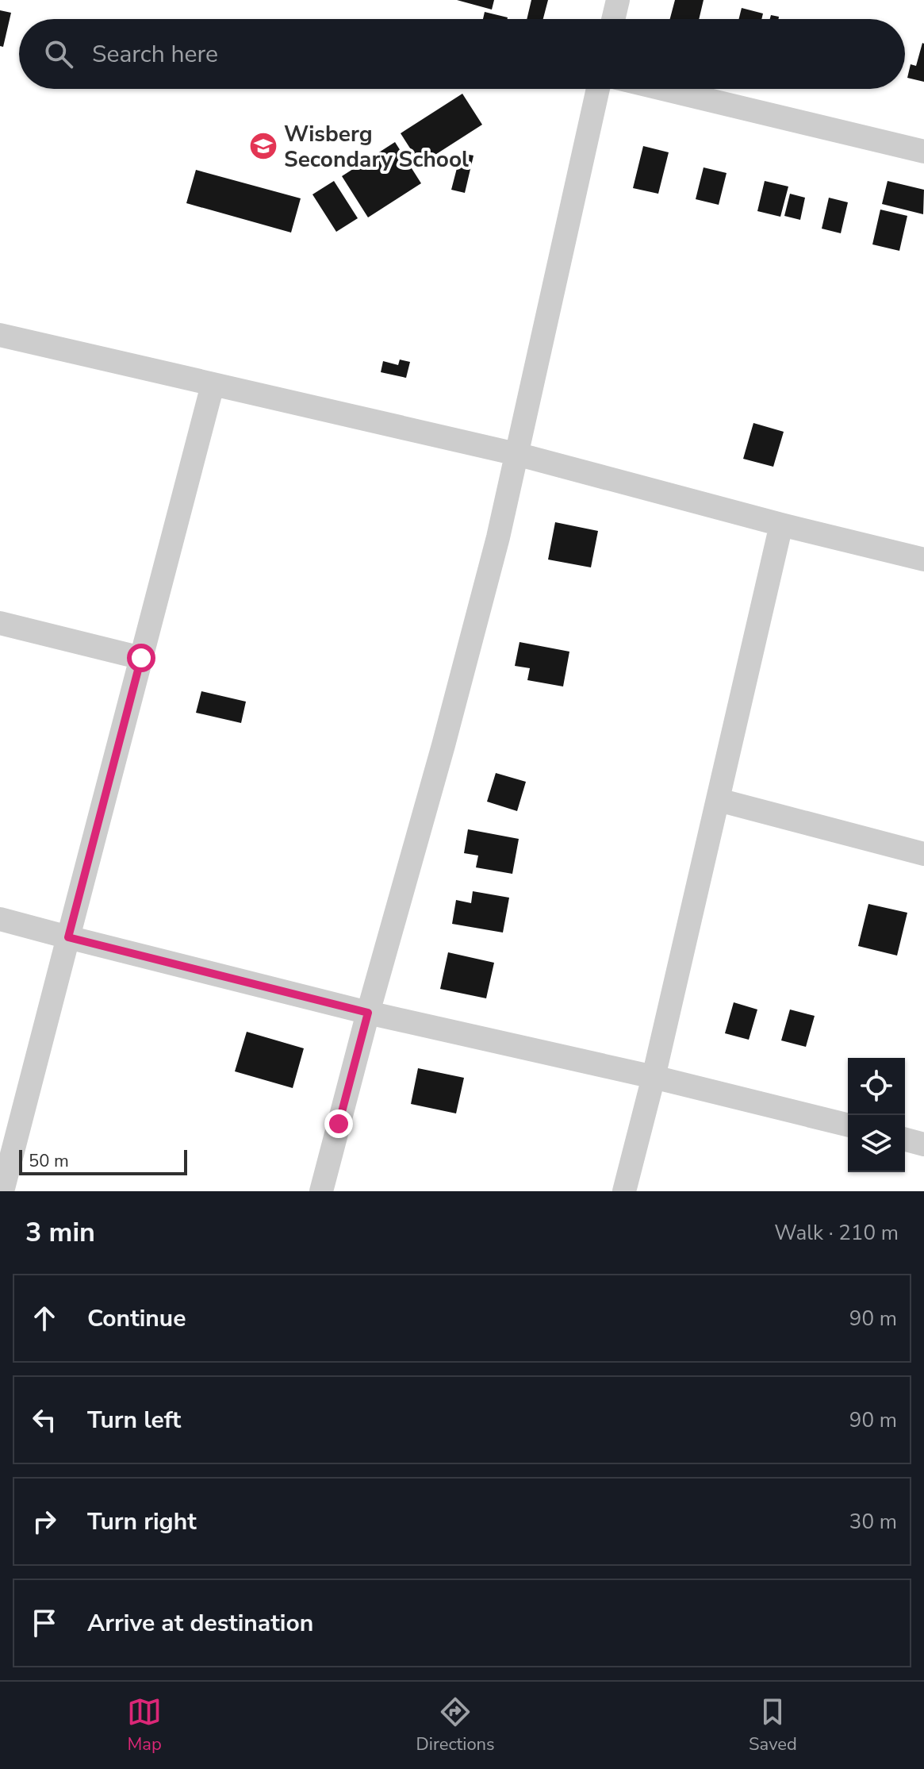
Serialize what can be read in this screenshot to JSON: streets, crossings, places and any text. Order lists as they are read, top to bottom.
{
  "places": {
    "school or university": ["Wisberg Secondary School"]
  },
  "scale_bar": "50 m",
  "page": {
    "search": "Search here",
    "scale": "50 m",
    "heading": ["3 min", "Walk · 210 m"],
    "list": [
      ["Continue", "90 m"],
      ["Turn left", "90 m"],
      ["Turn right", "30 m"],
      "Arrive at destination"
    ],
    "nav": ["Map", "Directions", "Saved"]
  }
}
